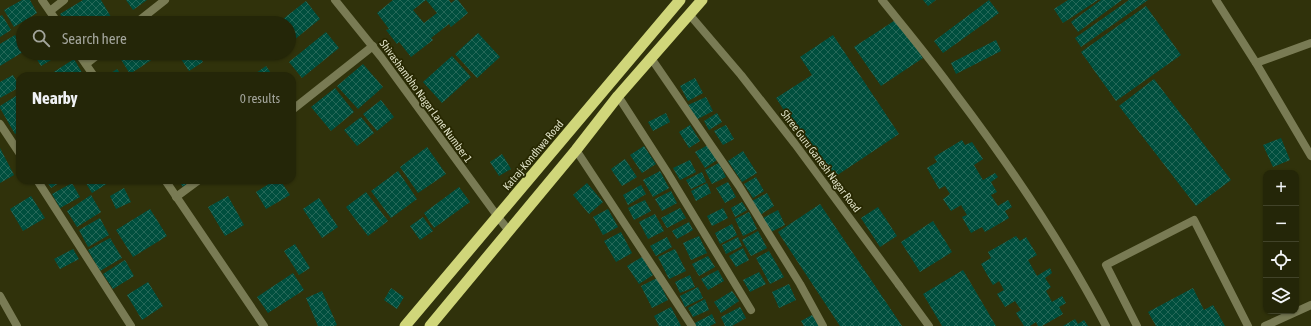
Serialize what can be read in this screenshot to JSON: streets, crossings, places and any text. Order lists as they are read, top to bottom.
{
  "streets": {
    "highway": ["Katraj-Kondhwa Road"],
    "street": ["Shivashambho Nagar Lane Number 1", "Shree Guru Ganesh Nagar Road"]
  },
  "crossings": [
    ["Shivashambho Nagar Lane Number 1", "Katraj-Kondhwa Road"]
  ],
  "page": {
    "search": "Search here",
    "heading": ["Nearby", "0 results"],
    "map_buttons": ["+", "−"]
  }
}
